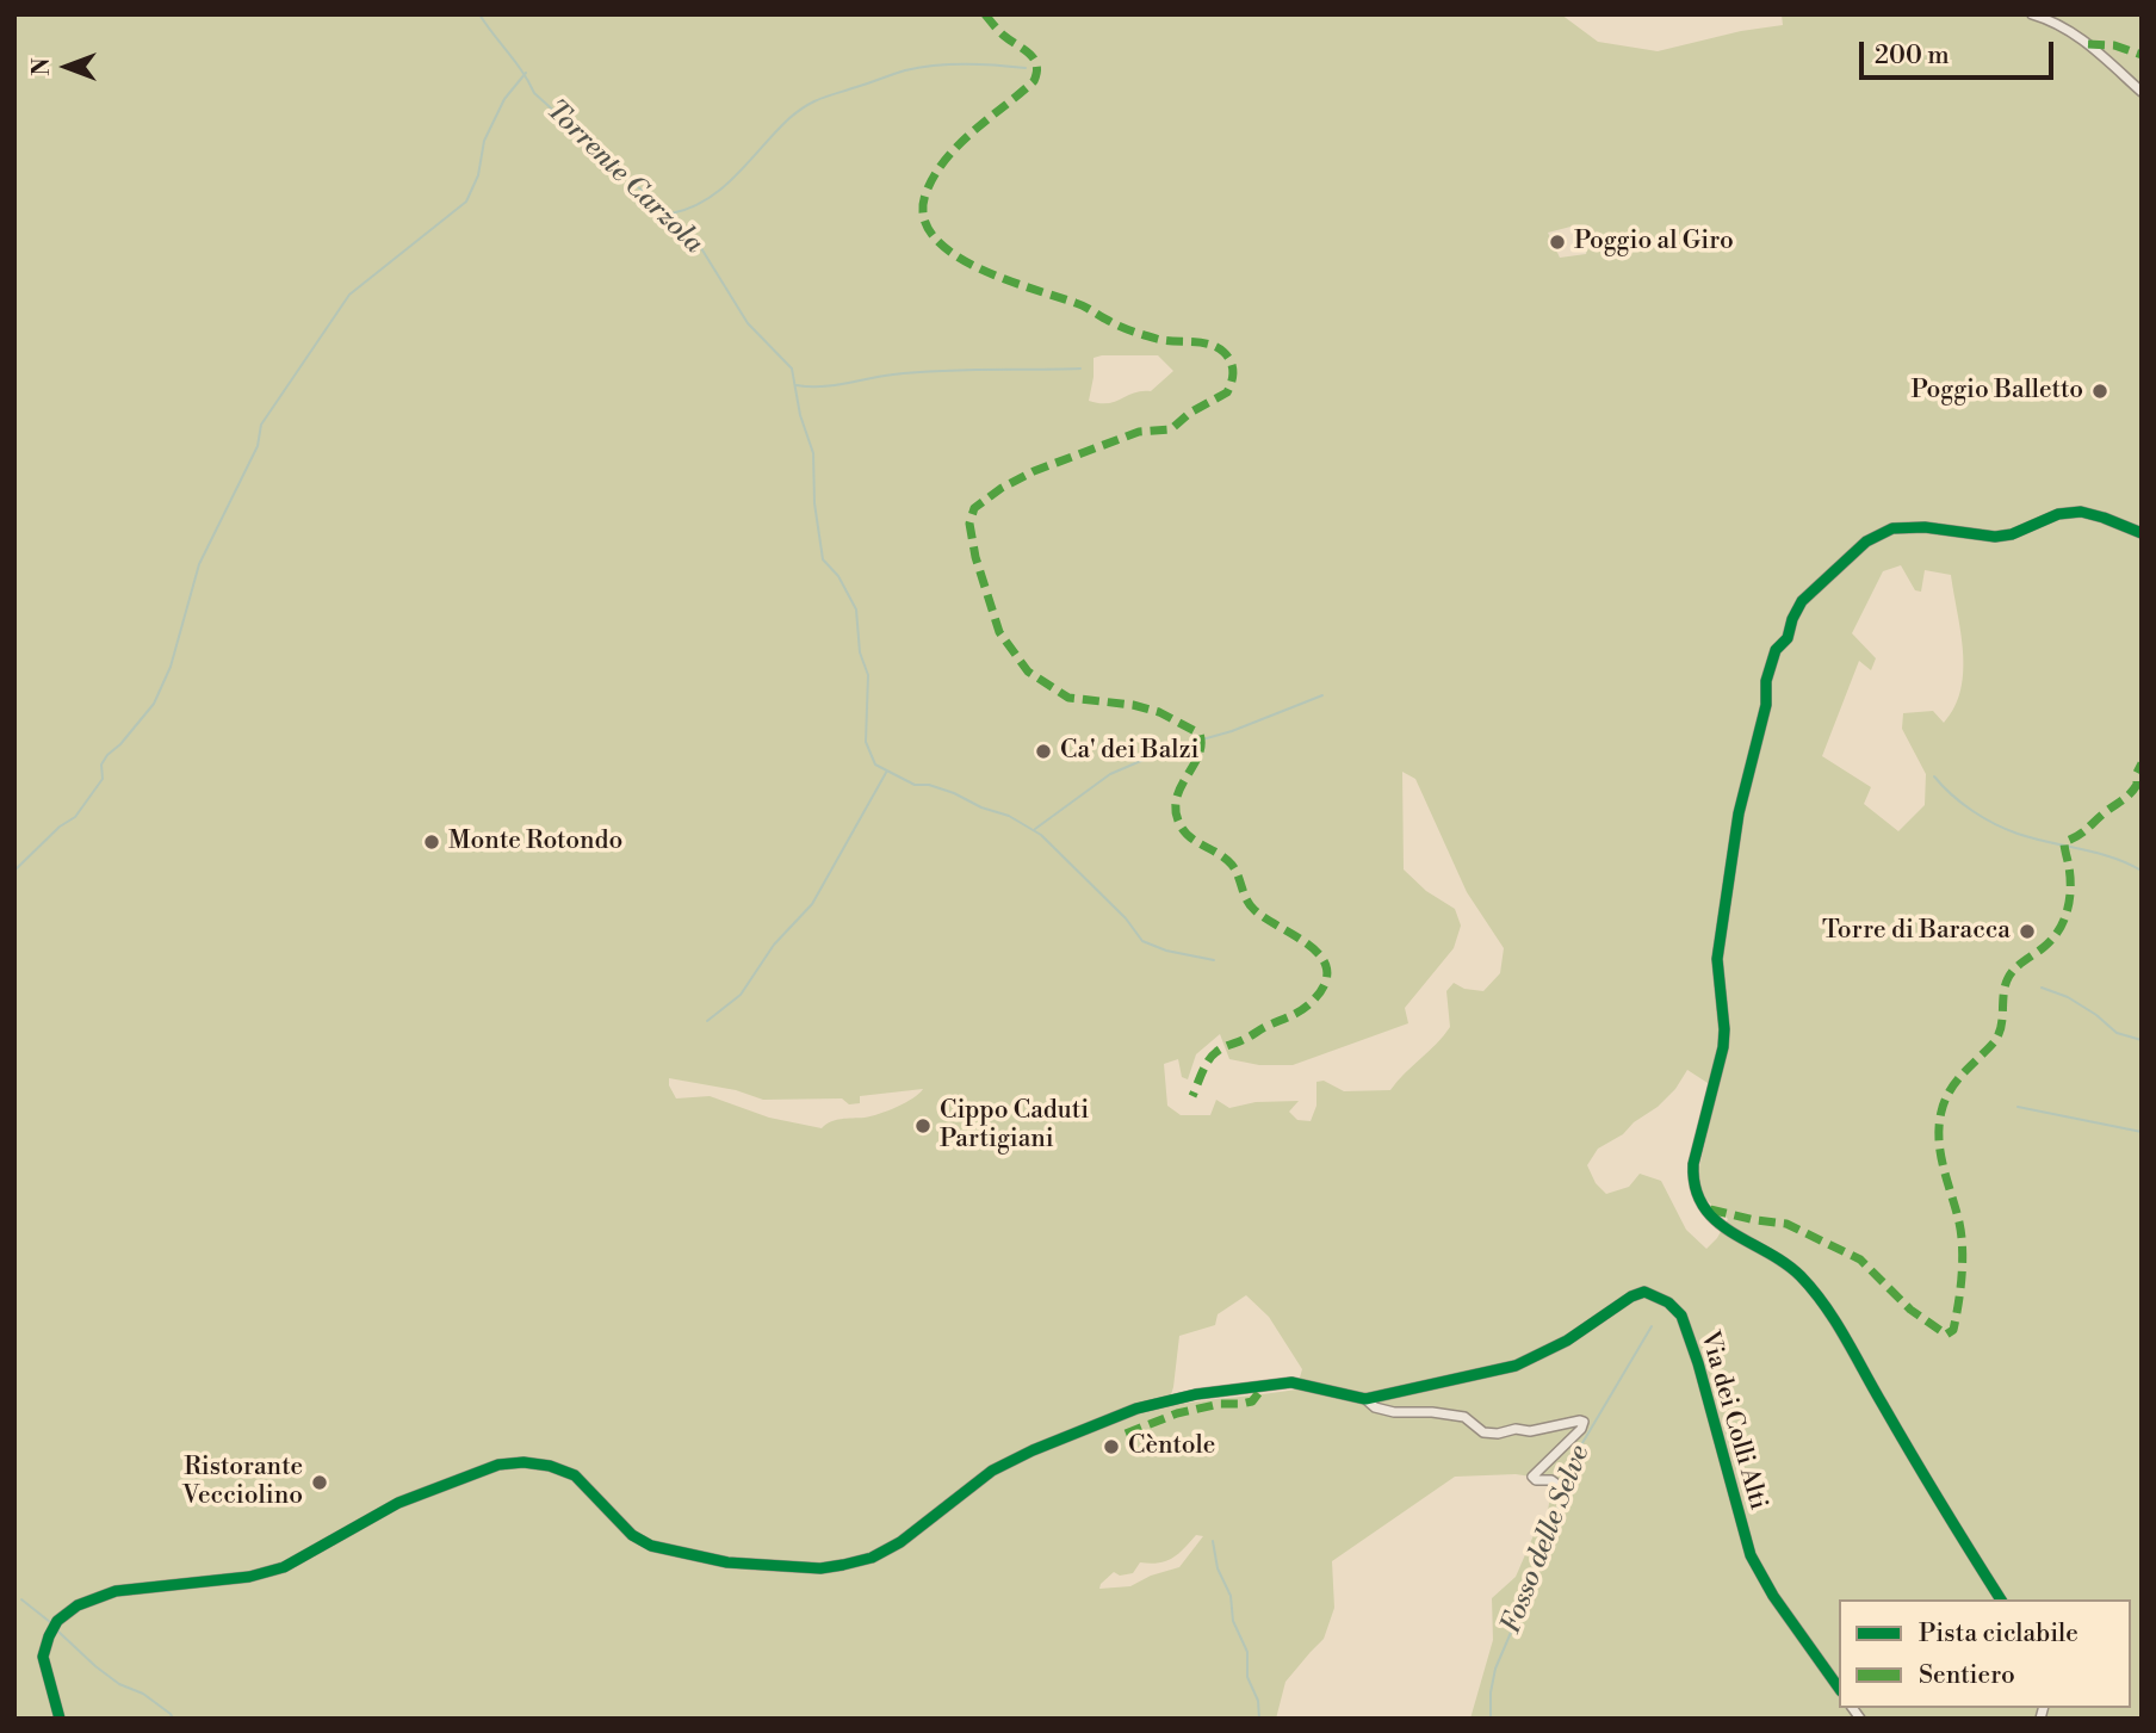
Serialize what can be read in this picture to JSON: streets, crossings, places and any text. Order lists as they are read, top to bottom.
{
  "streets": {
    "street": ["Via dei Colli Alti"]
  },
  "water": ["Torrente Carzola", "Fosso delle Selve"],
  "places": [
    "Poggio al Giro",
    "Poggio Balletto",
    "Ca' dei Balzi",
    "Monte Rotondo",
    "Torre di Baracca",
    "Cippo Caduti Partigiani",
    "Cèntole",
    "Ristorante Vecciolino"
  ],
  "legend": ["Pista ciclabile", "Sentiero"],
  "scale_bar": "200 m",
  "north": "left"
}
